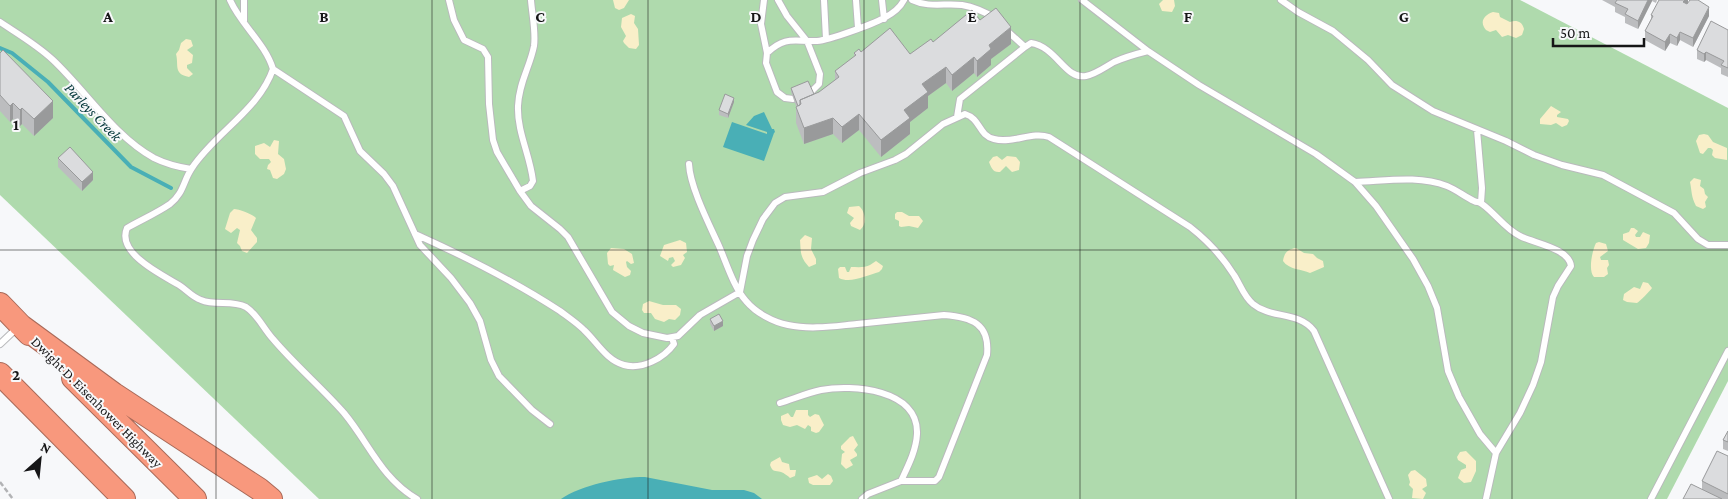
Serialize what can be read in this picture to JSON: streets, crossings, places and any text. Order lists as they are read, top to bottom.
{
  "streets": {
    "highway": ["Dwight D. Eisenhower Highway"]
  },
  "water": ["Parleys Creek"],
  "scale_bar": "50 m",
  "north": "top right",
  "grid": {
    "columns": [
      "A",
      "B",
      "C",
      "D",
      "E",
      "F",
      "G"
    ],
    "rows": ["1", "2"]
  }
}
